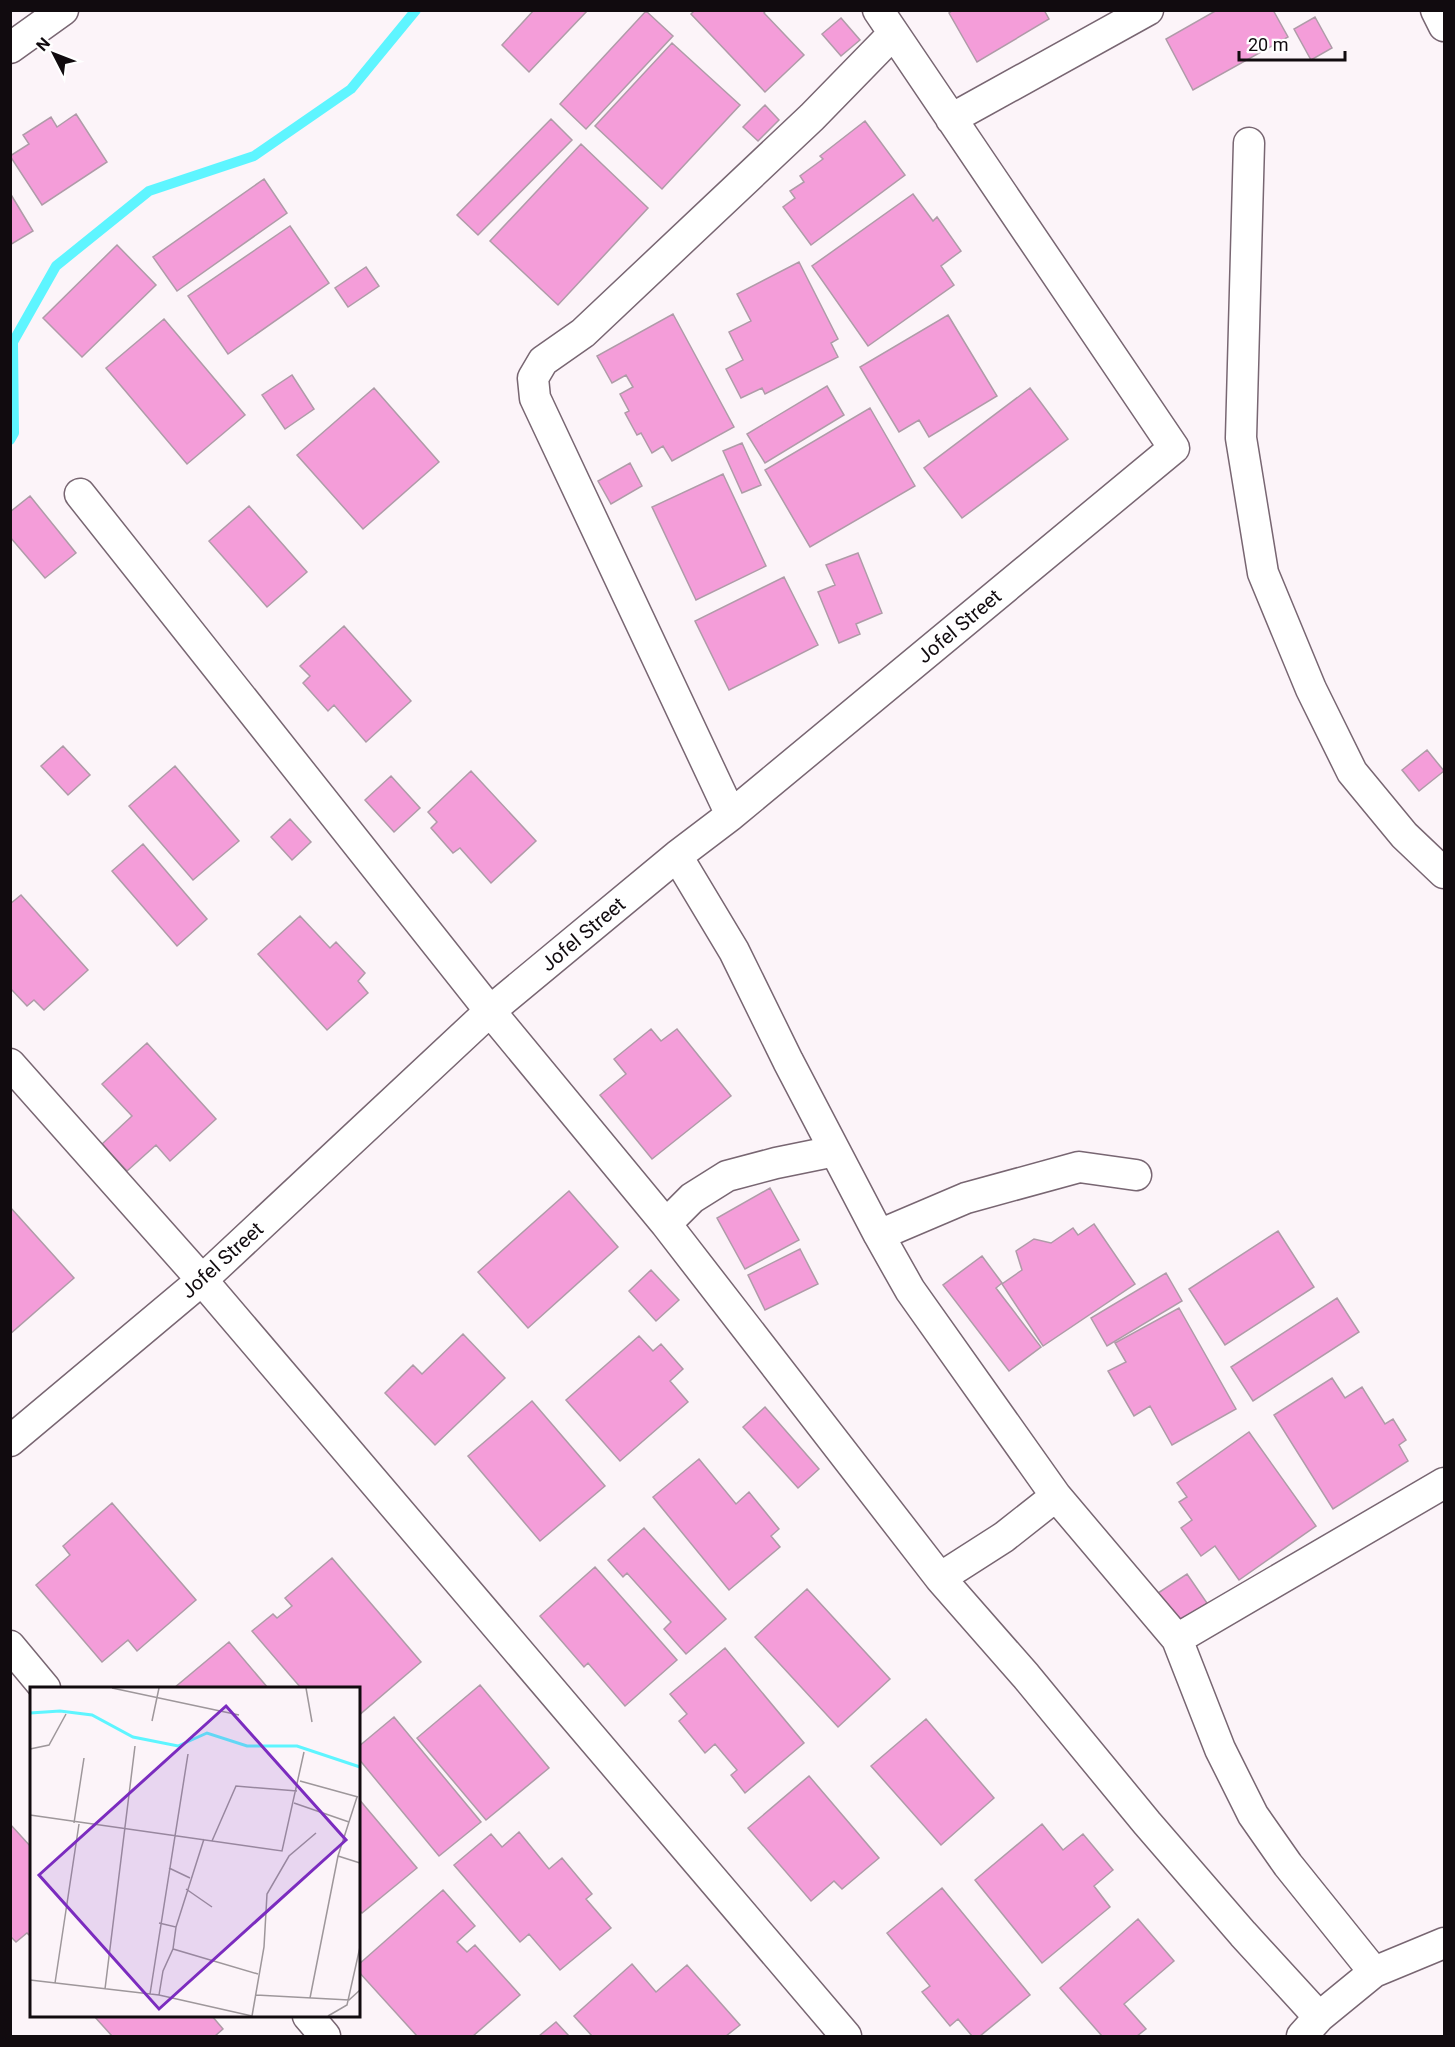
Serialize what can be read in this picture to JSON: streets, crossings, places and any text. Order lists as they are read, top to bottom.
{
  "streets": {
    "street": ["Jofel Street"]
  },
  "scale_bar": "20 m",
  "north": "top left"
}
